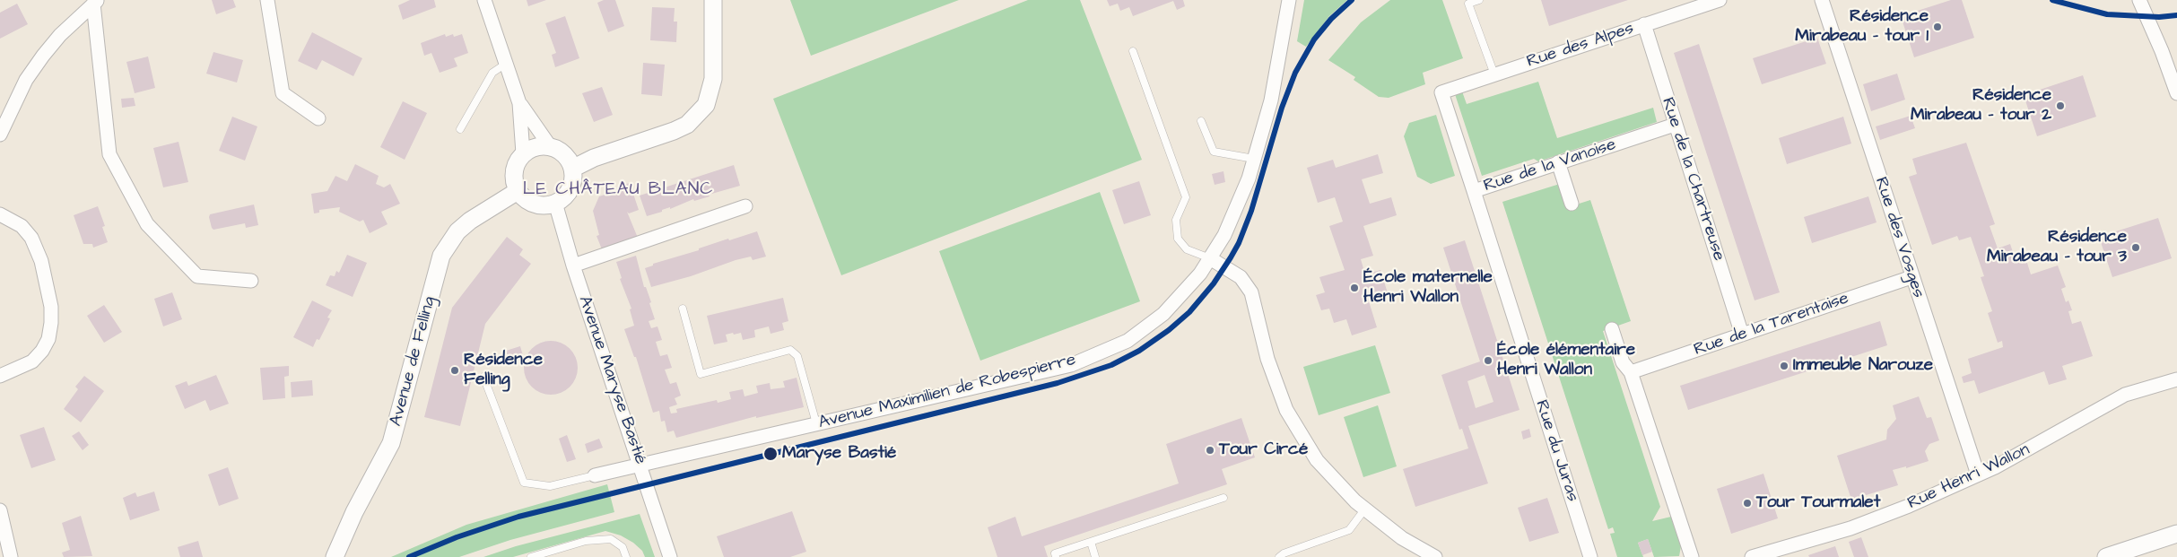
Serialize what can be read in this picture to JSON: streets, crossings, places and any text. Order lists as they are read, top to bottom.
{
  "streets": {
    "street": [
      "Rue des Alpes",
      "Rue de la Vanoise",
      "Rue de la Chartreuse",
      "Rue des Vosges",
      "Rue de la Tarentaise",
      "Avenue de Felling",
      "Avenue Maryse Bastié",
      "Avenue Maximilien de Robespierre",
      "Rue du Juras",
      "Rue Henri Wallon"
    ]
  },
  "crossings": [
    ["Rue des Alpes", "Rue de la Vanoise"],
    ["Rue des Alpes", "Rue de la Chartreuse"],
    ["Rue de la Vanoise", "Rue de la Chartreuse"],
    ["Rue de la Vanoise", "Rue du Juras"],
    ["Rue de la Chartreuse", "Rue de la Tarentaise"],
    ["Rue des Vosges", "Rue de la Tarentaise"],
    ["Rue des Vosges", "Rue Henri Wallon"],
    ["Avenue de Felling", "Avenue Maryse Bastié"],
    ["Avenue Maryse Bastié", "Avenue Maximilien de Robespierre"]
  ],
  "districts": ["LE CHÂTEAU BLANC"],
  "places": [
    "Résidence Mirabeau - tour 1",
    "Résidence Mirabeau - tour 2",
    "Résidence Mirabeau - tour 3",
    "École maternelle Henri Wallon",
    "École élémentaire Henri Wallon",
    "Immeuble Narouze",
    "Résidence Felling",
    "Tour Circé",
    "Maryse Bastié",
    "Tour Tourmalet"
  ]
}
